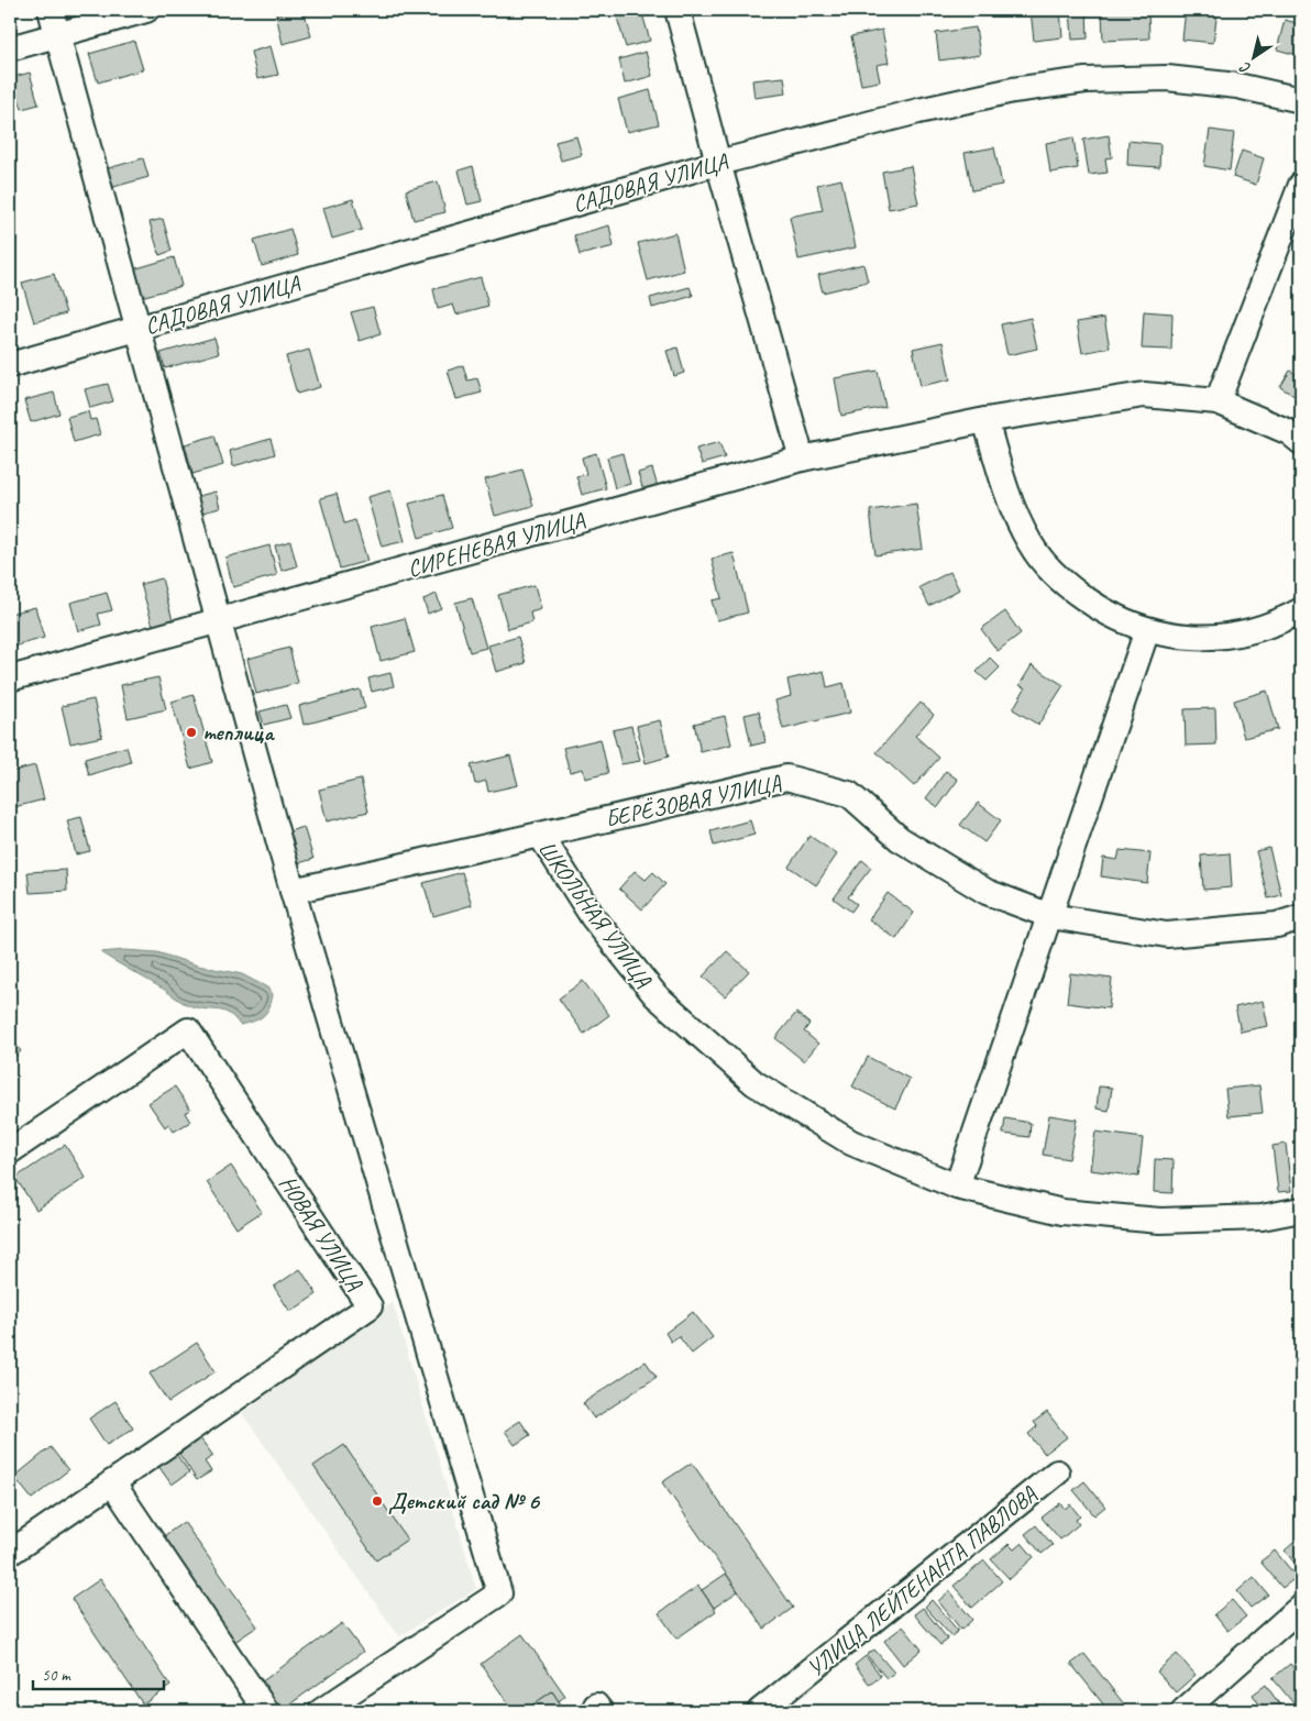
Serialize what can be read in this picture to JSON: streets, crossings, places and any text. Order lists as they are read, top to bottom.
{
  "streets": {
    "street": [
      "САДОВАЯ УЛИЦА",
      "СИРЕНЕВАЯ УЛИЦА",
      "БЕРЁЗОВАЯ УЛИЦА",
      "ШКОЛЬНАЯ УЛИЦА",
      "НОВАЯ УЛИЦА",
      "УЛИЦА ЛЕЙТЕНАНТА ПАВЛОВА"
    ]
  },
  "crossings": [
    ["БЕРЁЗОВАЯ УЛИЦА", "ШКОЛЬНАЯ УЛИЦА"]
  ],
  "places": ["теплица", "Детский сад № 6"],
  "scale_bar": "50 m",
  "north": "bottom left"
}
